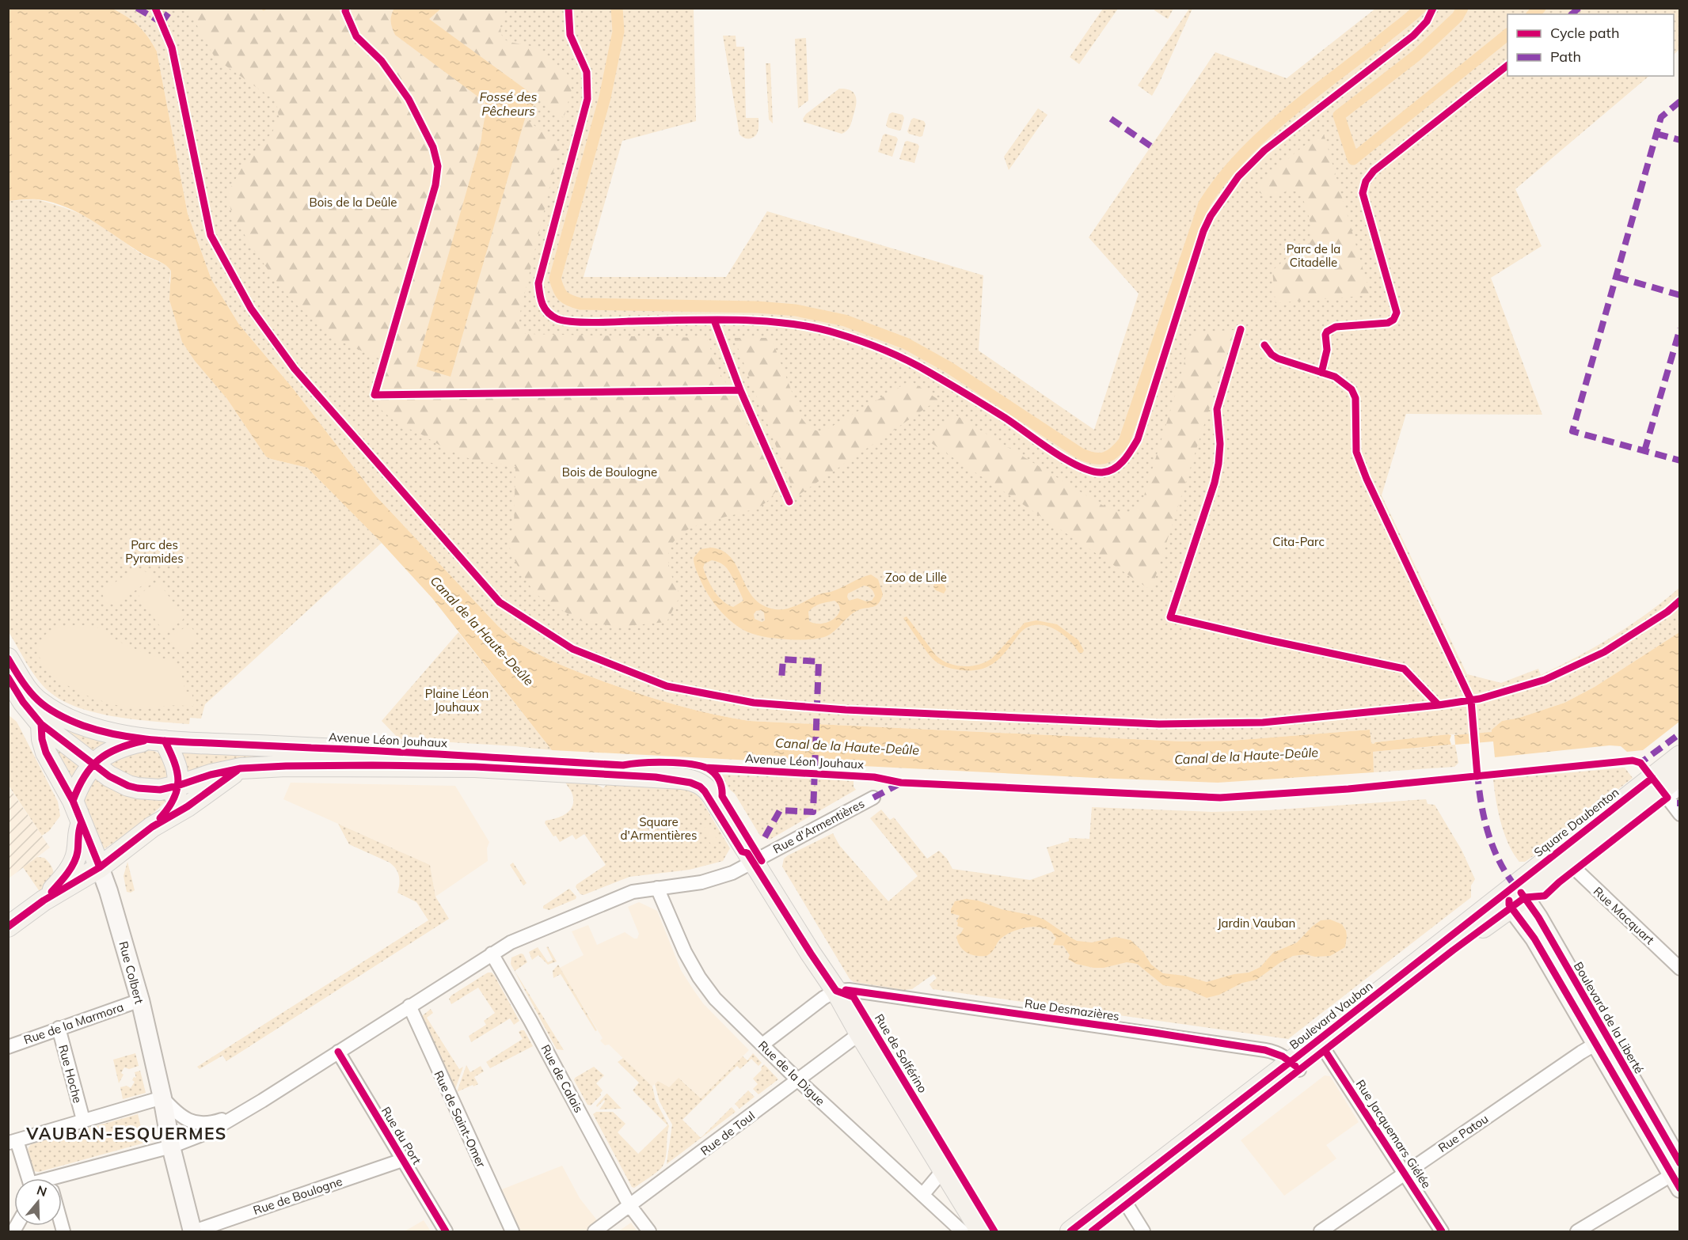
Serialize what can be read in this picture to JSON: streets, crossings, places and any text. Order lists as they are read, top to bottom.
{
  "streets": {
    "main road": [
      "Avenue Léon Jouhaux",
      "Square Daubenton",
      "Rue Colbert",
      "Boulevard Vauban",
      "Rue de Solférino"
    ],
    "street": [
      "Rue d'Armentières",
      "Rue Macquart",
      "Rue Desmazières",
      "Boulevard de la Liberté",
      "Rue de la Marmora",
      "Rue de la Digue",
      "Rue Hoche",
      "Rue de Calais",
      "Rue de Saint-Omer",
      "Rue de Toul",
      "Rue Patou",
      "Rue Jacquemars Giélée",
      "Rue du Port",
      "Rue de Boulogne"
    ]
  },
  "crossings": [
    ["Avenue Léon Jouhaux", "Rue Colbert"],
    ["Avenue Léon Jouhaux", "Rue de Solférino"],
    ["Square Daubenton", "Boulevard Vauban"],
    ["Square Daubenton", "Boulevard de la Liberté"],
    ["Rue d'Armentières", "Rue de Solférino"],
    ["Rue d'Armentières", "Rue de la Digue"],
    ["Rue d'Armentières", "Rue de Calais"],
    ["Rue d'Armentières", "Rue de Saint-Omer"],
    ["Rue d'Armentières", "Rue du Port"],
    ["Rue Colbert", "Rue de la Marmora"],
    ["Rue Colbert", "Rue de Boulogne"],
    ["Rue Desmazières", "Boulevard Vauban"],
    ["Rue Desmazières", "Rue de Solférino"],
    ["Boulevard Vauban", "Boulevard de la Liberté"],
    ["Boulevard Vauban", "Rue Jacquemars Giélée"],
    ["Boulevard de la Liberté", "Rue Patou"],
    ["Rue de la Marmora", "Rue Hoche"],
    ["Rue de Solférino", "Rue de Toul"],
    ["Rue de la Digue", "Rue de Toul"],
    ["Rue de Calais", "Rue de Toul"],
    ["Rue Patou", "Rue Jacquemars Giélée"],
    ["Rue du Port", "Rue de Boulogne"]
  ],
  "districts": ["VAUBAN-ESQUERMES"],
  "water": ["Fossé des Pêcheurs", "Canal de la Haute-Deûle"],
  "parks": [
    "Bois de la Deûle",
    "Parc de la Citadelle",
    "Bois de Boulogne",
    "Cita-Parc",
    "Parc des Pyramides",
    "Zoo de Lille",
    "Plaine Léon Jouhaux",
    "Square d'Armentières",
    "Jardin Vauban"
  ],
  "legend": ["Cycle path", "Path"],
  "north": "top"
}
